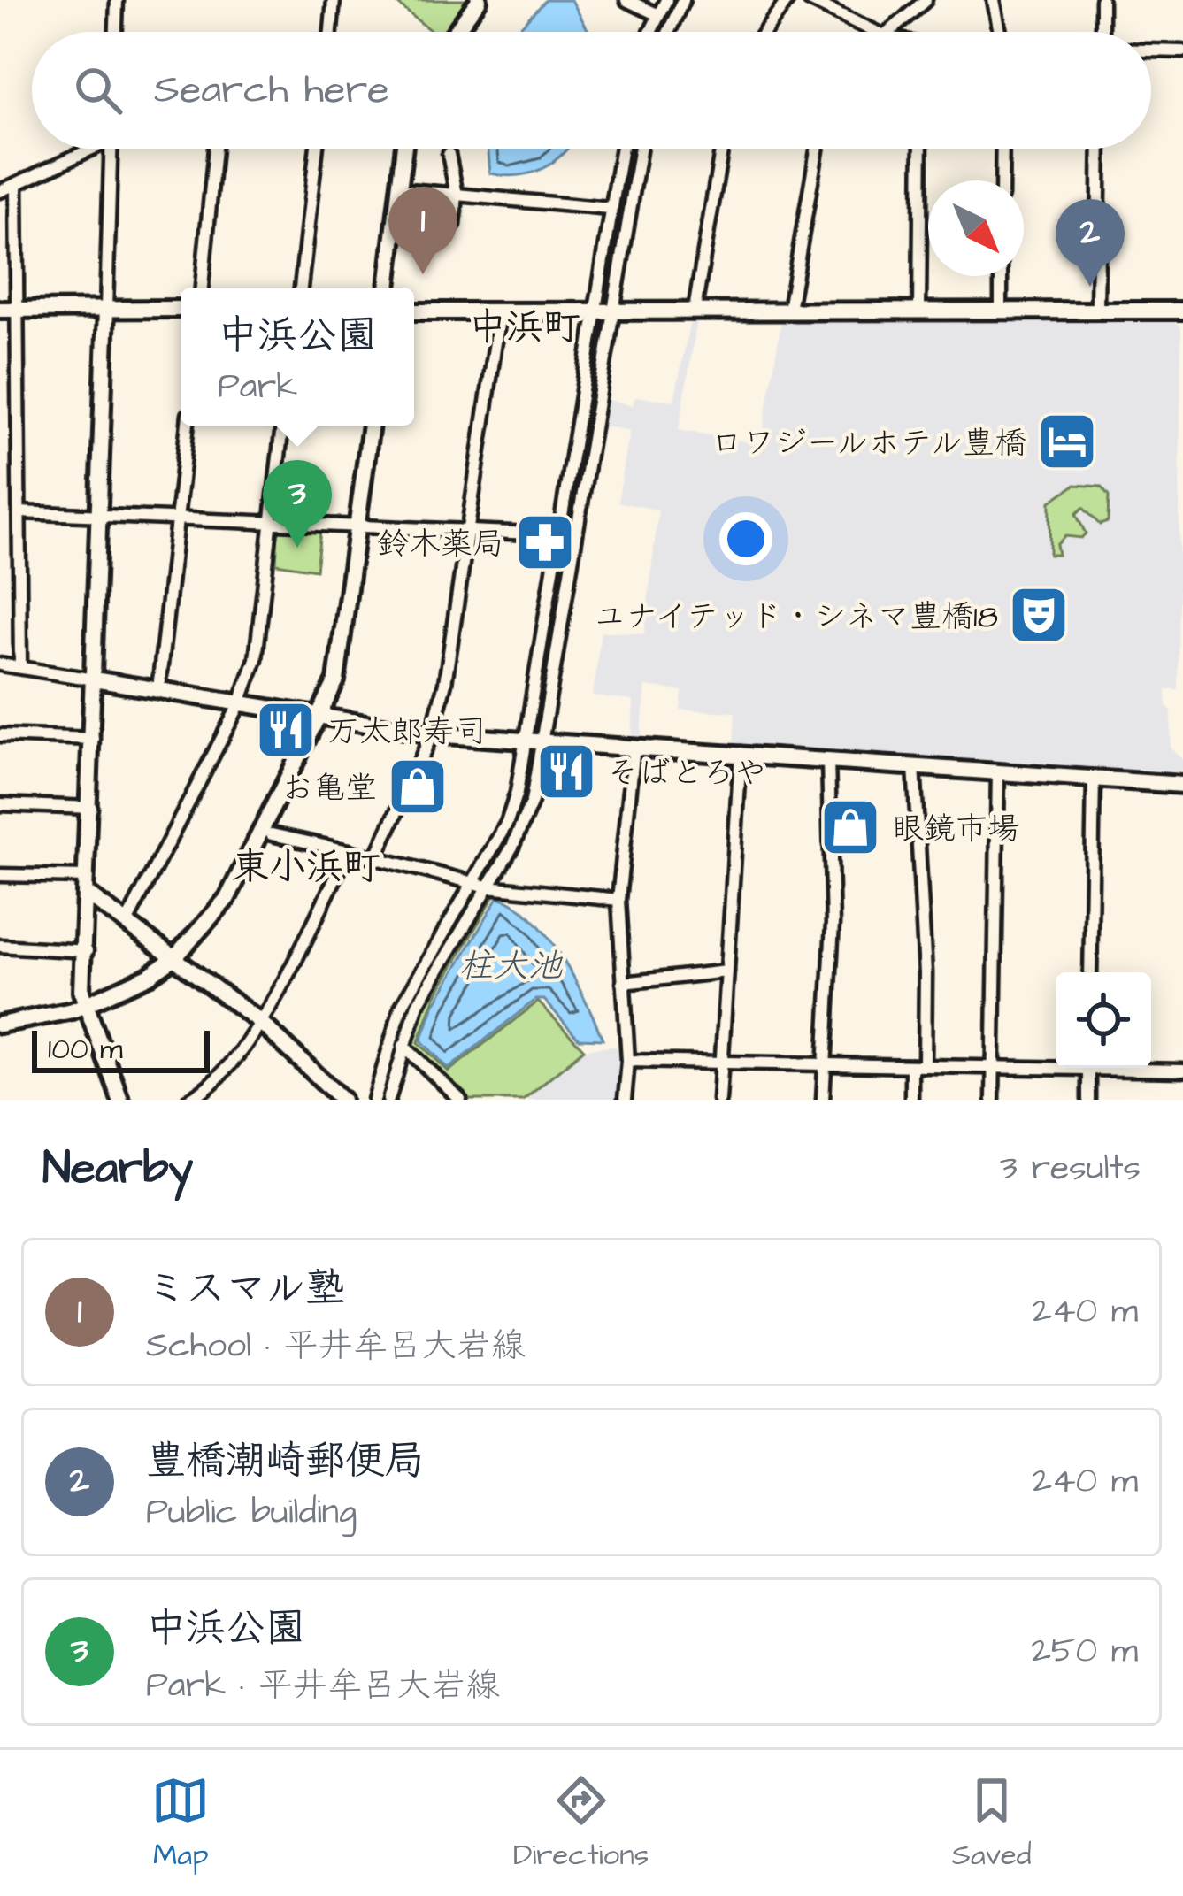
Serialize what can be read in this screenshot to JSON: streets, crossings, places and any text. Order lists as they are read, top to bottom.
{
  "districts": ["中浜町", "東小浜町"],
  "water": ["柱大池"],
  "places": {
    "hotel": ["ロワジールホテル豊橋"],
    "pharmacy": ["鈴木薬局"],
    "theatre": ["ユナイテッド・シネマ豊橋18"],
    "restaurant": ["万太郎寿司", "そばとろや"],
    "shop": ["お亀堂", "眼鏡市場"]
  },
  "scale_bar": "100 m",
  "north": "bottom right",
  "page": {
    "search": "Search here",
    "pins": ["1", "2", "3"],
    "popup": ["中浜公園", "Park"],
    "scale": "100 m",
    "heading": ["Nearby", "3 results"],
    "list": [
      {
        "mark": "1",
        "name": "ミスマル塾",
        "note": "School · 平井牟呂大岩線",
        "value": "240 m"
      },
      {
        "mark": "2",
        "name": "豊橋潮崎郵便局",
        "note": "Public building",
        "value": "240 m"
      },
      {
        "mark": "3",
        "name": "中浜公園",
        "note": "Park · 平井牟呂大岩線",
        "value": "250 m"
      }
    ],
    "nav": ["Map", "Directions", "Saved"]
  }
}
